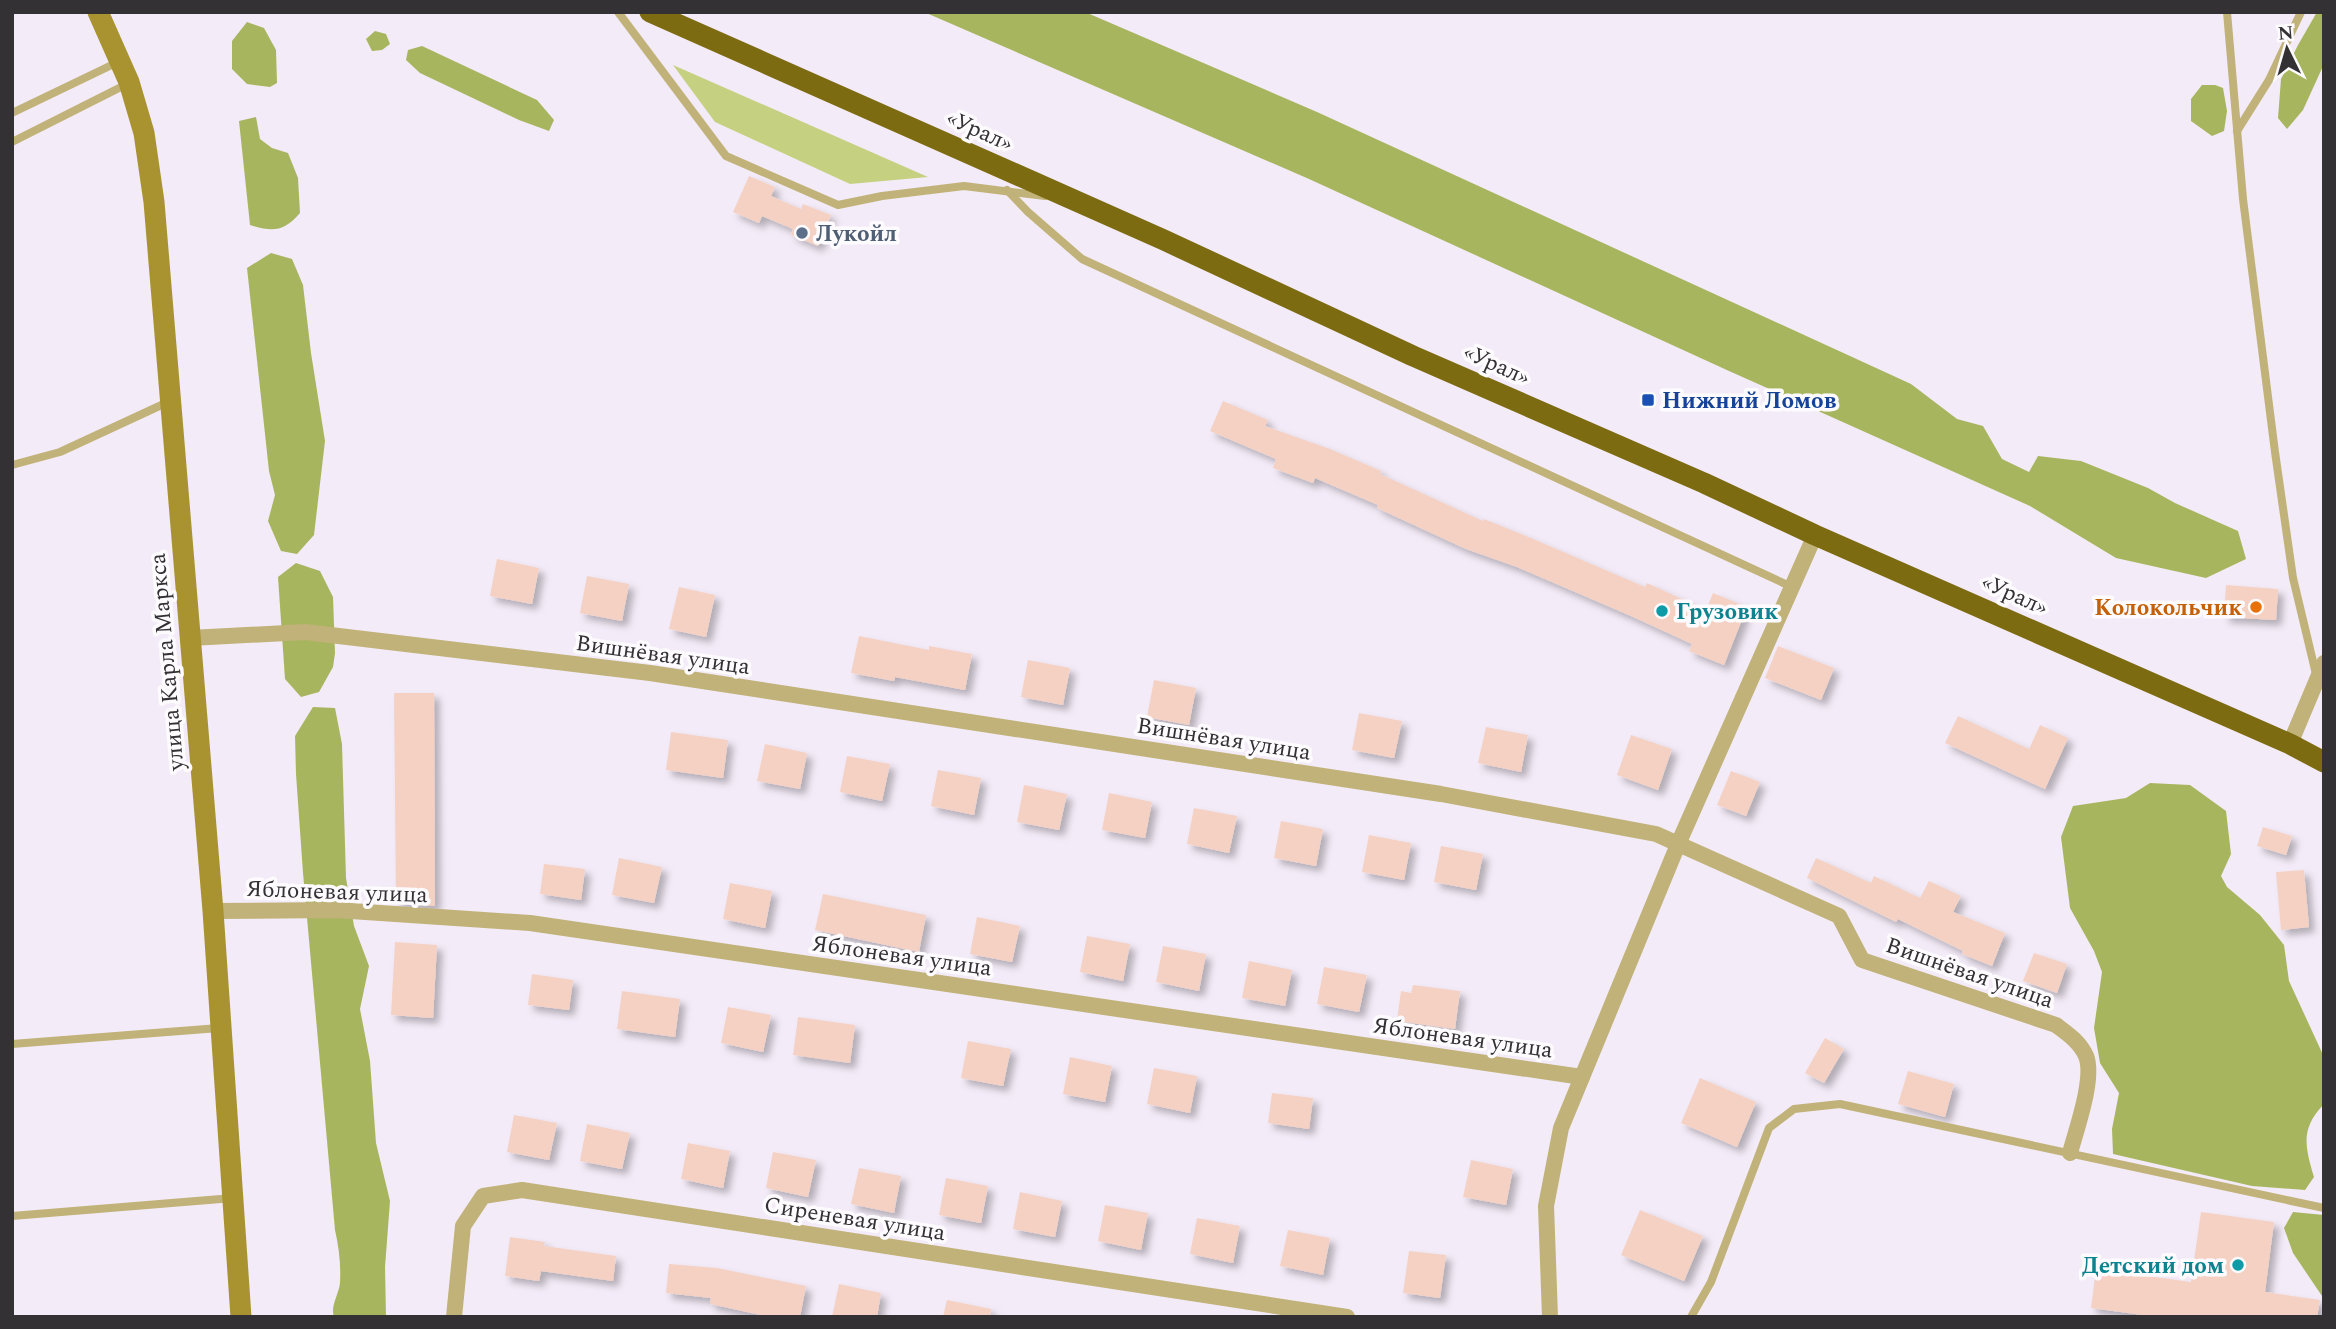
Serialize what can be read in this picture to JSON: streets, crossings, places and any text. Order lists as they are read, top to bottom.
{
  "streets": {
    "highway": ["«Урал»"],
    "street": [
      "Вишнёвая улица",
      "улица Карла Маркса",
      "Яблоневая улица",
      "Сиреневая улица"
    ]
  },
  "crossings": [
    ["Вишнёвая улица", "улица Карла Маркса"],
    ["улица Карла Маркса", "Яблоневая улица"]
  ],
  "places": {
    "other": [
      "Лукойл",
      "Колокольчик",
      "Грузовик",
      "Детский дом"
    ],
    "transit": ["Нижний Ломов"]
  },
  "north": "top"
}
